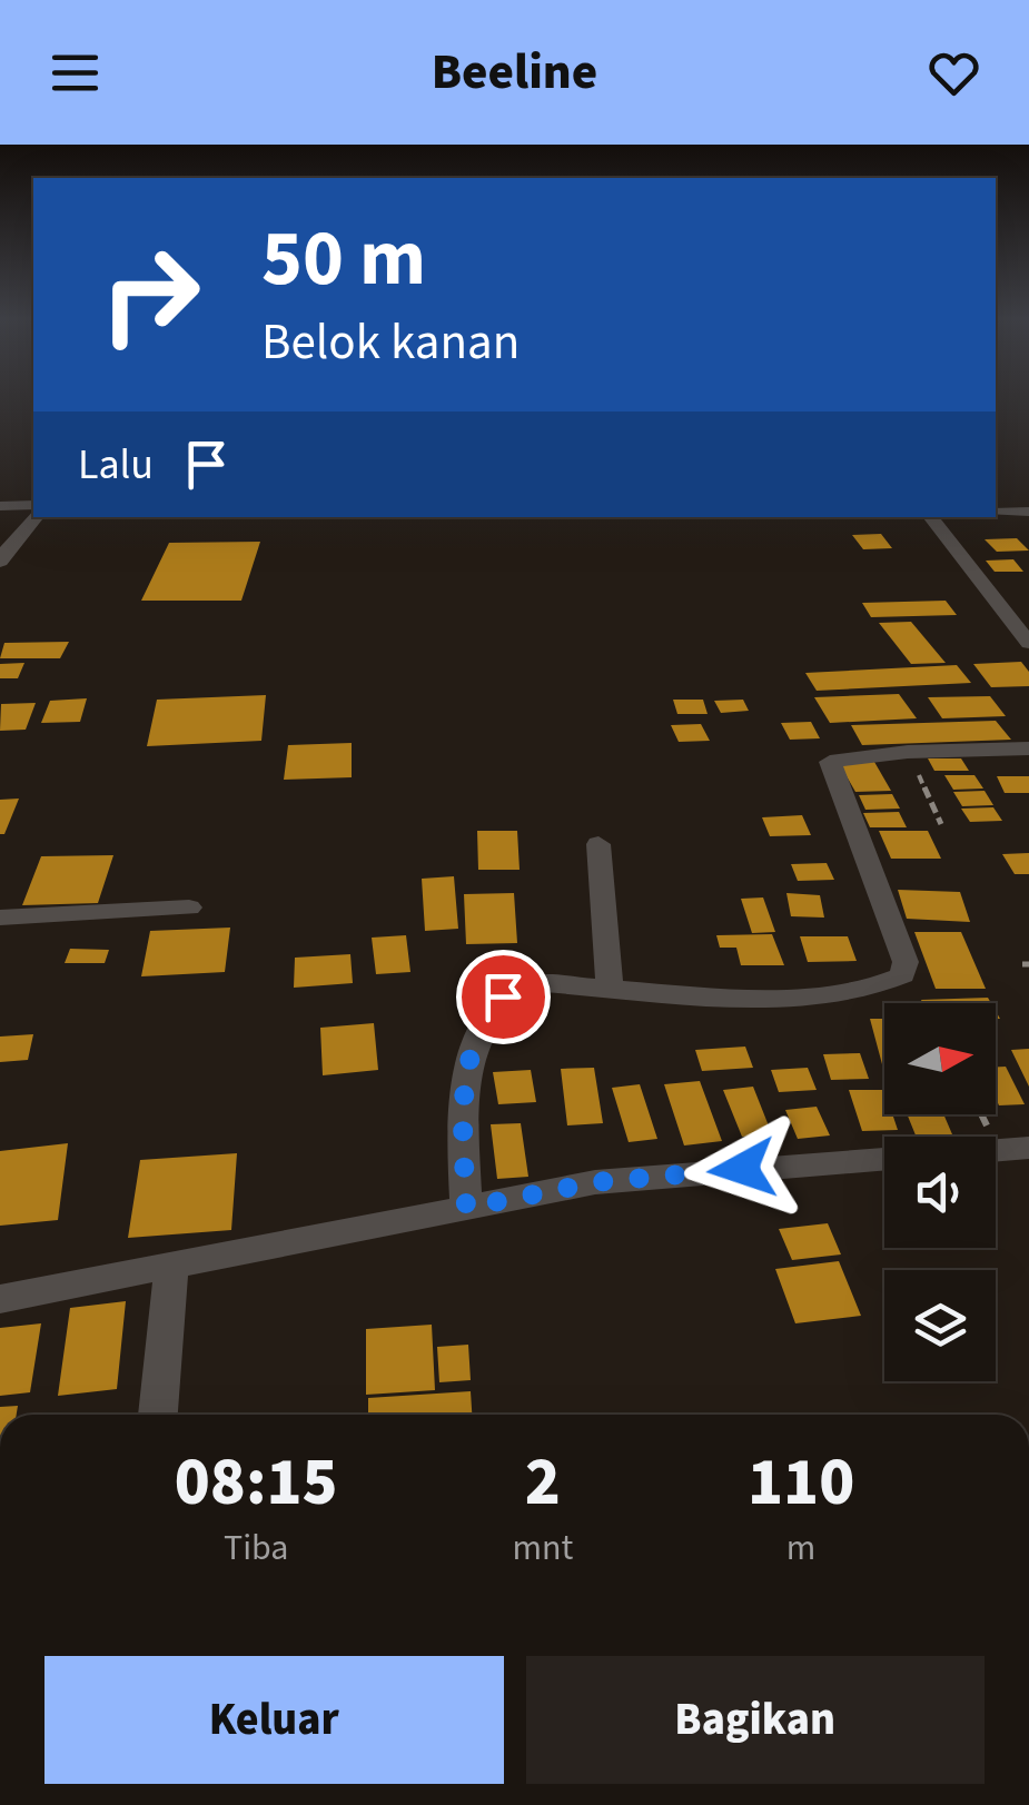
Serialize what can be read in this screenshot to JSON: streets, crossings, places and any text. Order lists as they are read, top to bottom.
{
  "north": "right",
  "page": {
    "header": "Beeline",
    "turn": ["50 m", "Belok kanan"],
    "then": "Lalu",
    "eta": [
      "08:15",
      "Tiba",
      "2",
      "mnt",
      "110",
      "m"
    ],
    "buttons": ["Keluar", "Bagikan"]
  }
}
